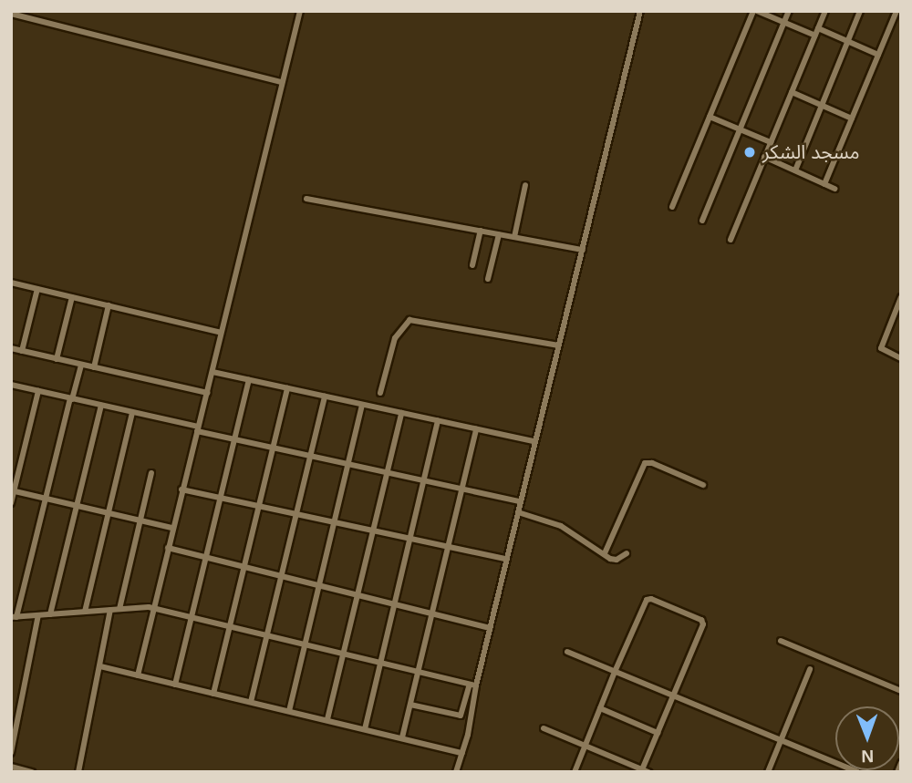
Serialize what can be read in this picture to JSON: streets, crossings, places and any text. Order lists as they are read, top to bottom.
{
  "places": ["مسجد الشكر"],
  "north": "bottom"
}
